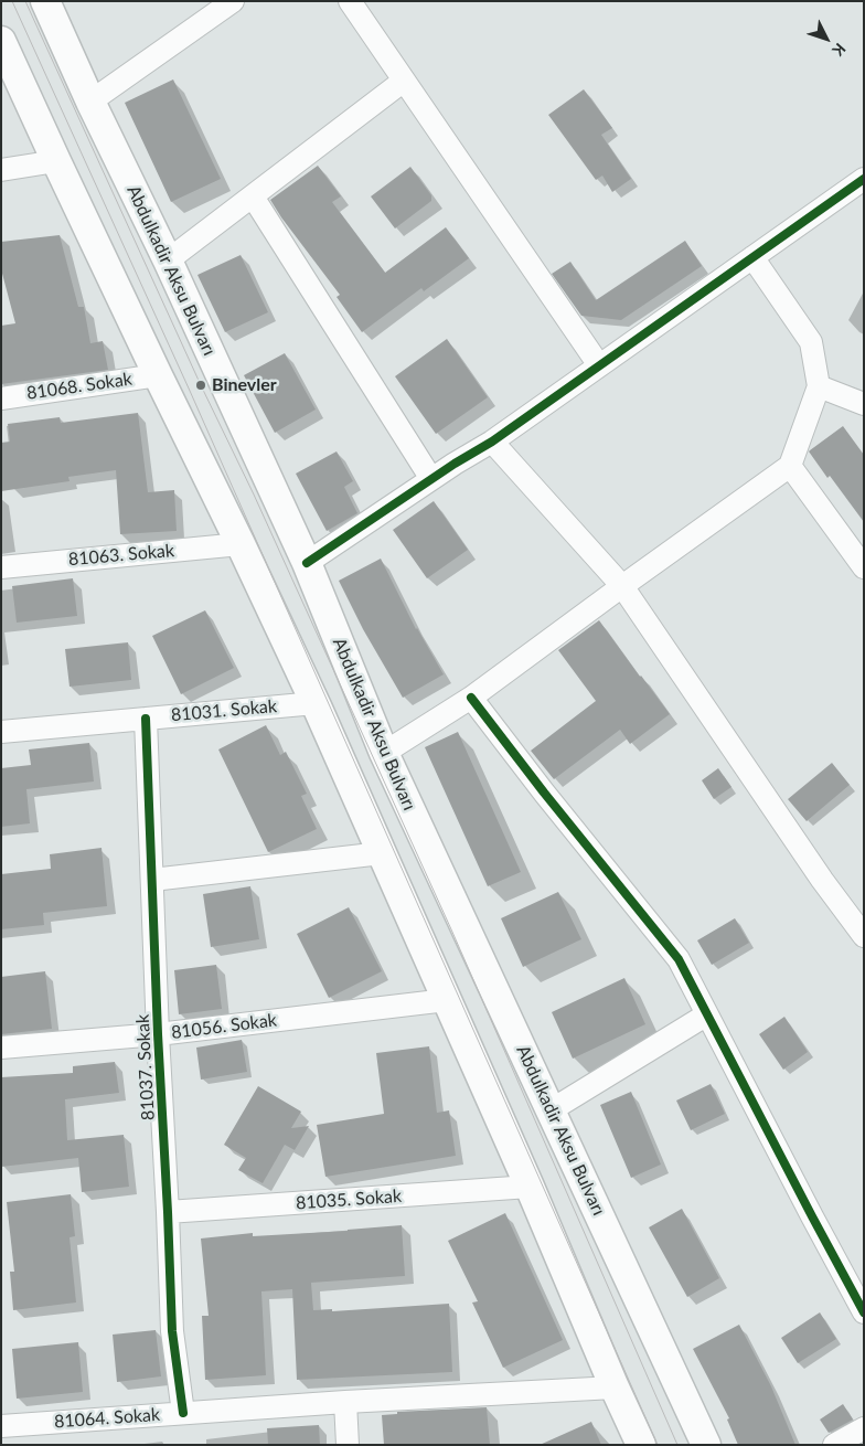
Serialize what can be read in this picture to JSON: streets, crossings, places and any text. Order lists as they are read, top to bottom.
{
  "streets": {
    "main road": ["Abdulkadir Aksu Bulvarı"],
    "street": [
      "81068. Sokak",
      "81063. Sokak",
      "81031. Sokak",
      "81056. Sokak",
      "81037. Sokak",
      "81035. Sokak",
      "81064. Sokak"
    ]
  },
  "crossings": [
    ["81031. Sokak", "81037. Sokak"],
    ["81056. Sokak", "81037. Sokak"],
    ["81037. Sokak", "81035. Sokak"],
    ["81037. Sokak", "81064. Sokak"]
  ],
  "places": ["Binevler"],
  "north": "bottom right"
}
